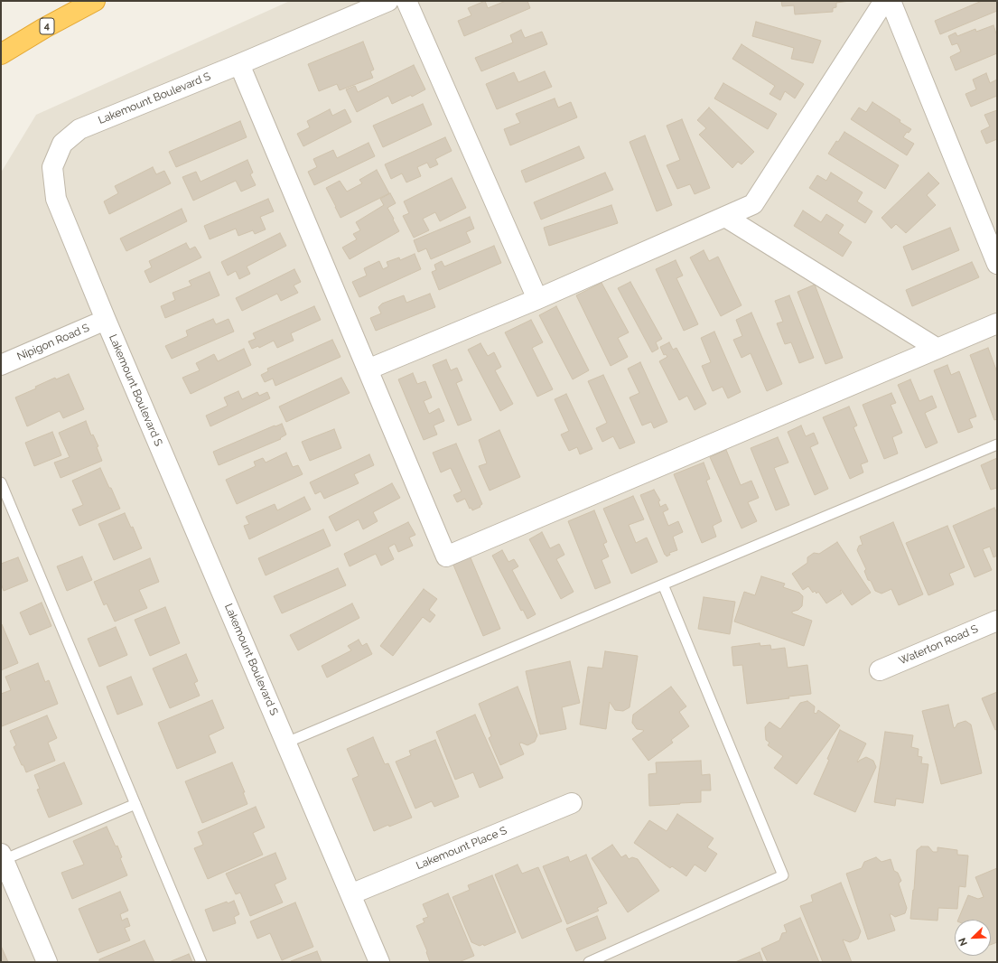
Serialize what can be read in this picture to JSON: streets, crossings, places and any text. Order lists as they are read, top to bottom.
{
  "streets": {
    "highway": ["4"],
    "street": [
      "Lakemount Boulevard S",
      "Nipigon Road S",
      "Waterton Road S",
      "Lakemount Place S"
    ]
  },
  "crossings": [
    ["Lakemount Boulevard S", "Nipigon Road S"],
    ["Lakemount Boulevard S", "Lakemount Place S"]
  ],
  "north": "bottom left"
}
